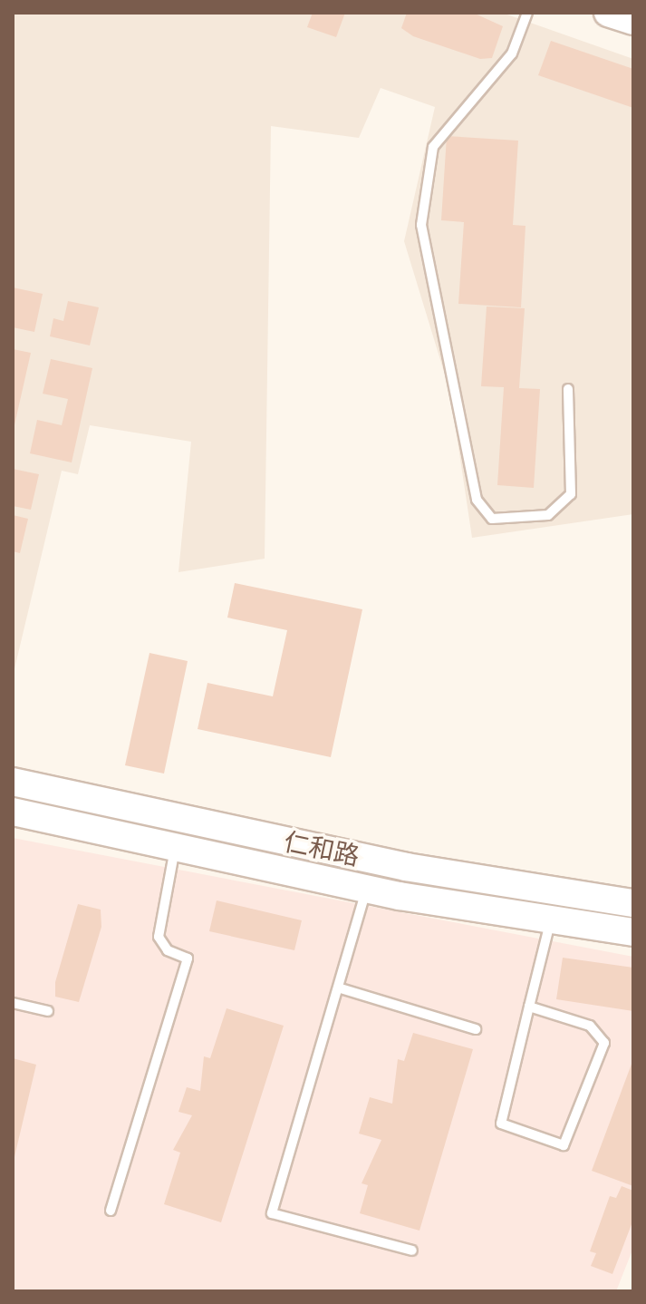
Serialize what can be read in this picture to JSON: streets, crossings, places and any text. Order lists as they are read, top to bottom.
{
  "streets": {
    "main road": ["仁和路"]
  }
}
